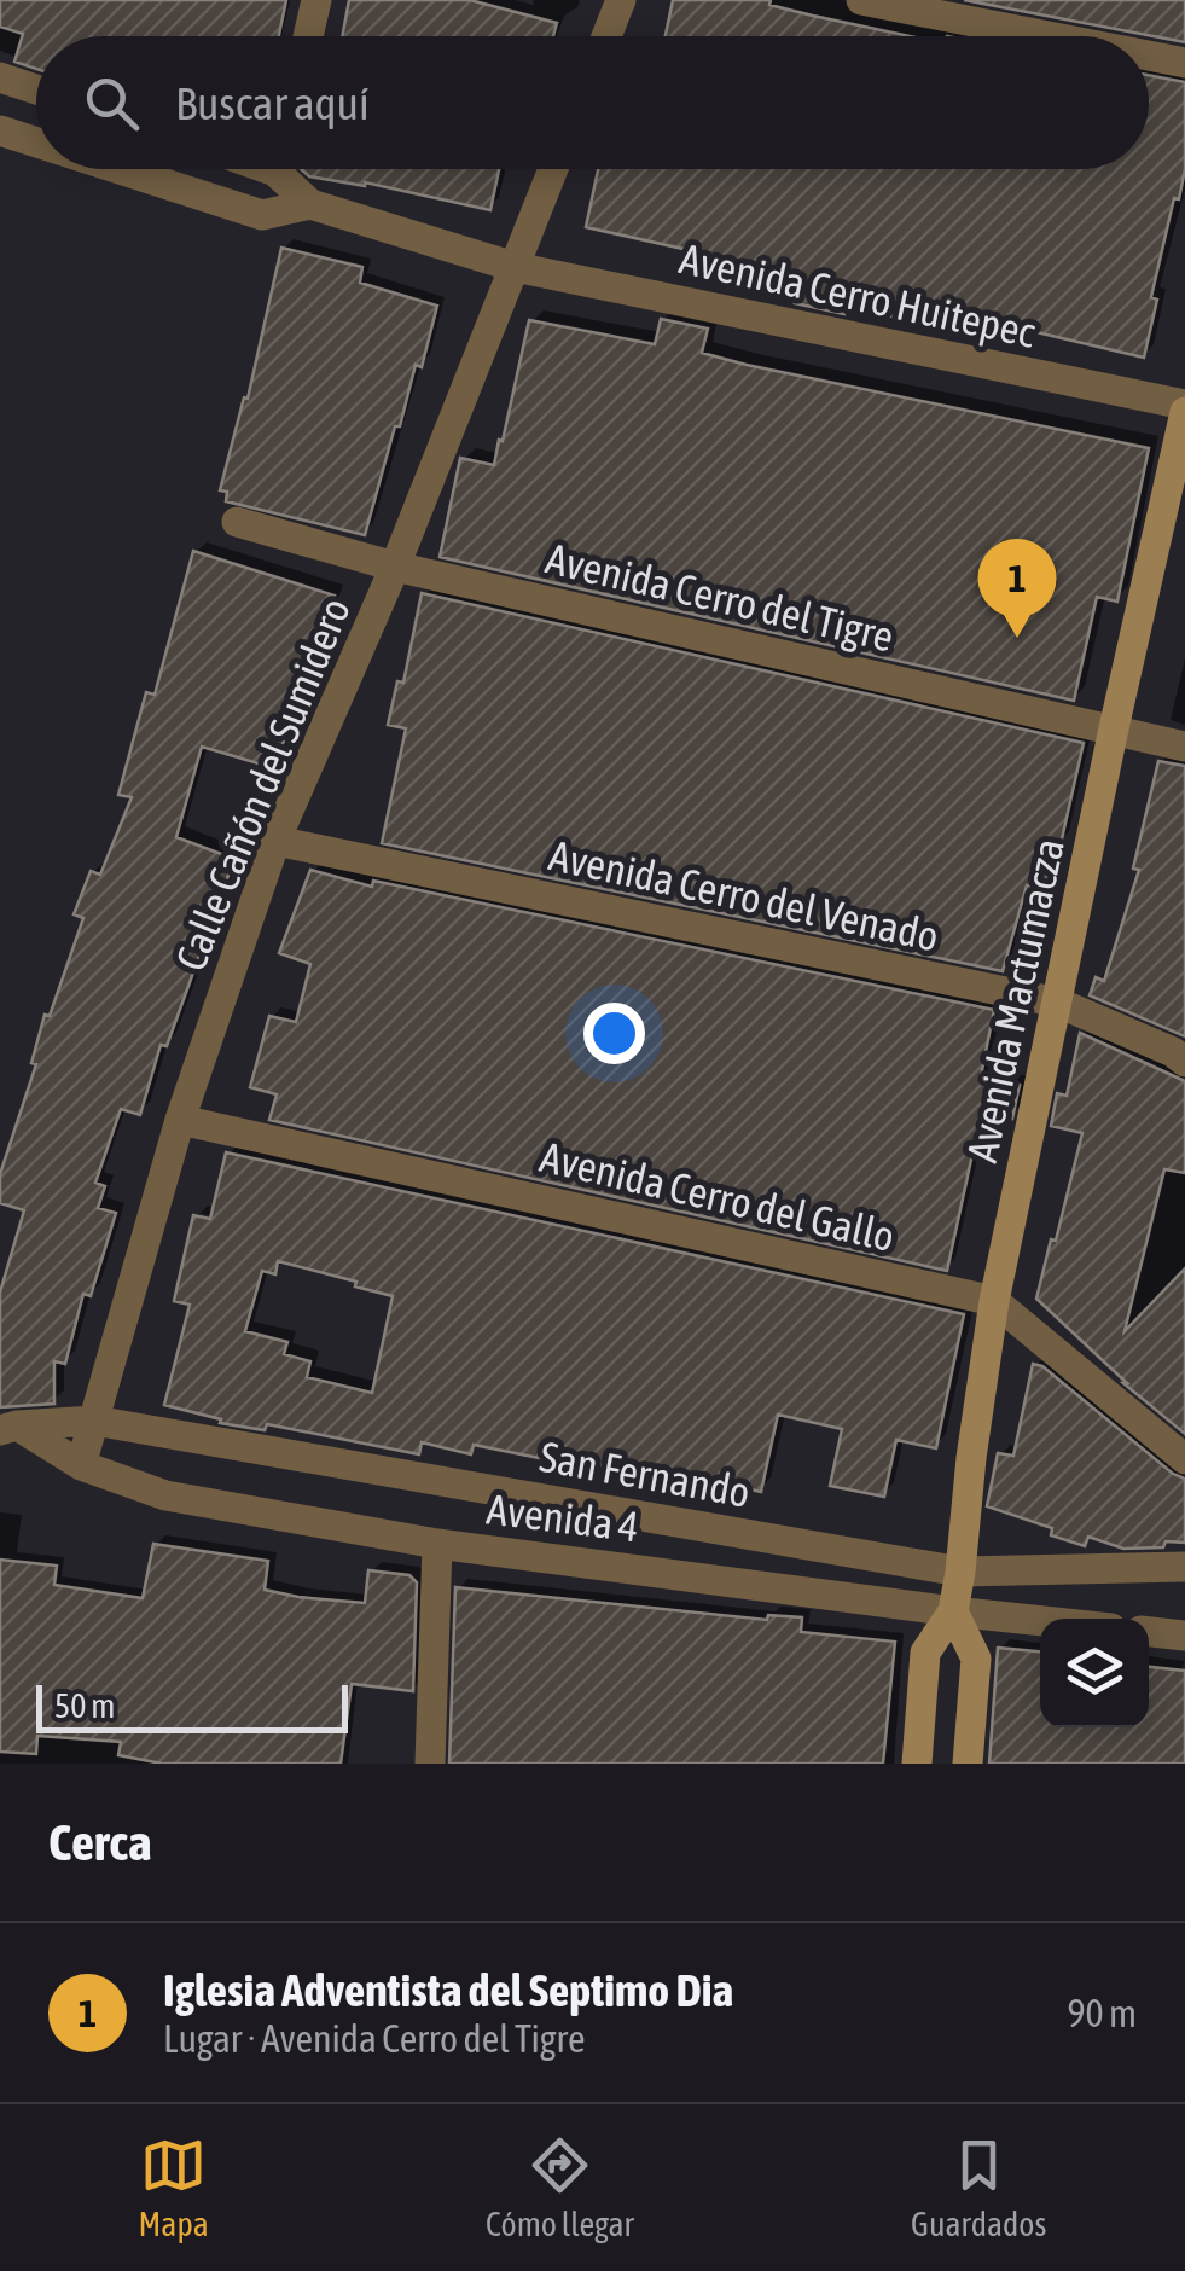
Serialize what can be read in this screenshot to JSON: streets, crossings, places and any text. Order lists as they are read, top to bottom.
{
  "streets": {
    "street": [
      "Avenida Cerro Huitepec",
      "Avenida Cerro del Tigre",
      "Calle Cañón del Sumidero",
      "Avenida Cerro del Venado",
      "Avenida Mactumacza",
      "Avenida Cerro del Gallo",
      "San Fernando",
      "Avenida 4"
    ]
  },
  "crossings": [
    ["Avenida Cerro Huitepec", "Calle Cañón del Sumidero"],
    ["Avenida Cerro Huitepec", "Avenida Mactumacza"],
    ["Avenida Cerro del Tigre", "Calle Cañón del Sumidero"],
    ["Avenida Cerro del Tigre", "Avenida Mactumacza"],
    ["Calle Cañón del Sumidero", "Avenida Cerro del Venado"],
    ["Calle Cañón del Sumidero", "Avenida Cerro del Gallo"],
    ["Calle Cañón del Sumidero", "San Fernando"],
    ["Calle Cañón del Sumidero", "Avenida 4"],
    ["Avenida Cerro del Venado", "Avenida Mactumacza"],
    ["Avenida Mactumacza", "Avenida Cerro del Gallo"],
    ["Avenida Mactumacza", "San Fernando"],
    ["Avenida Mactumacza", "Avenida 4"],
    ["San Fernando", "Avenida 4"]
  ],
  "scale_bar": "50 m",
  "page": {
    "search": "Buscar aquí",
    "pins": "1",
    "scale": "50 m",
    "heading": "Cerca",
    "list": [
      {
        "mark": "1",
        "name": "Iglesia Adventista del Septimo Dia",
        "note": "Lugar · Avenida Cerro del Tigre",
        "value": "90 m"
      }
    ],
    "nav": ["Mapa", "Cómo llegar", "Guardados"]
  }
}
